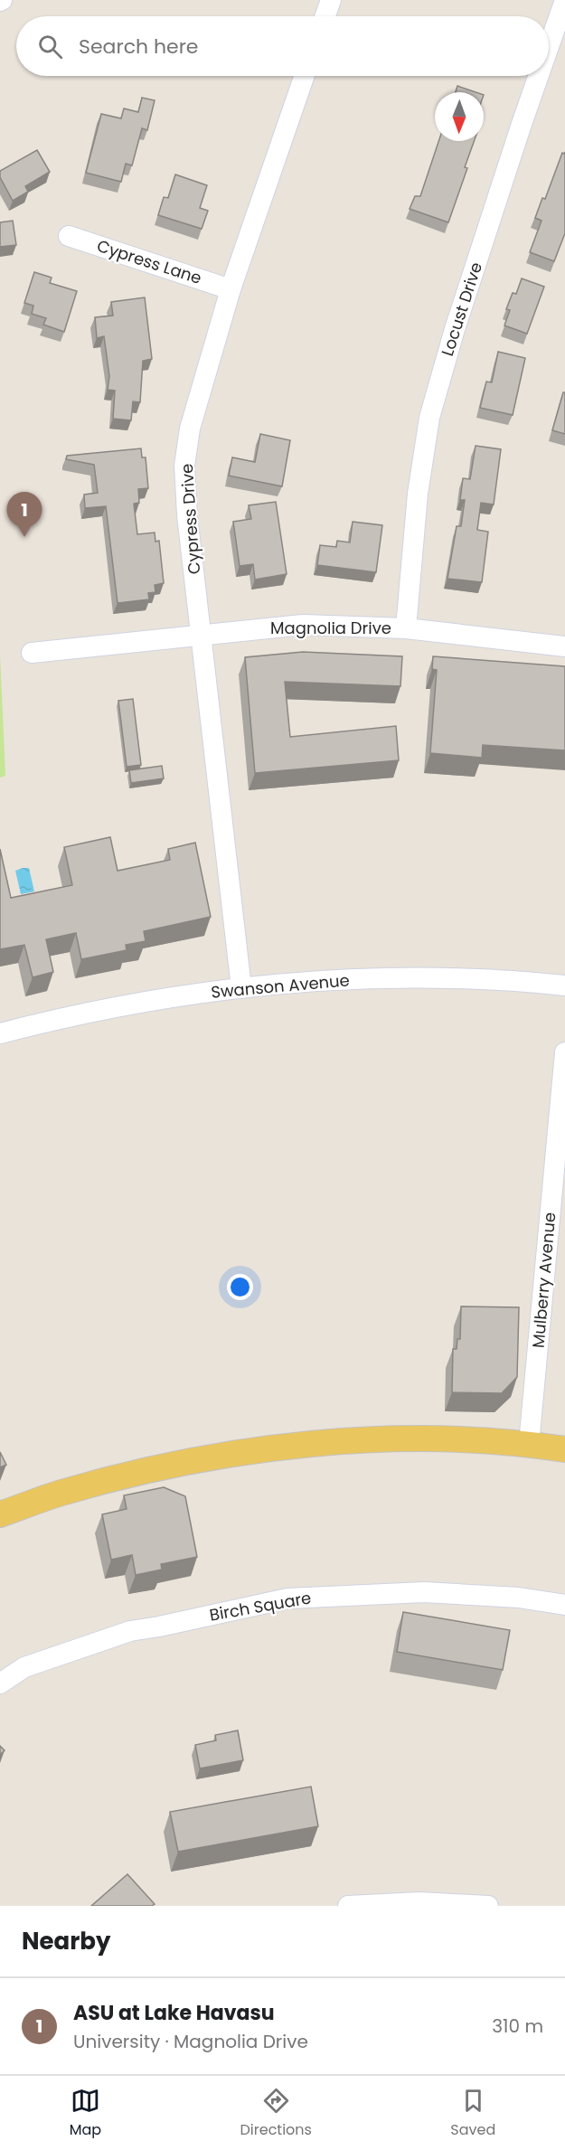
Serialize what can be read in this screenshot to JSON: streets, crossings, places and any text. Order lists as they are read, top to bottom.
{
  "streets": {
    "street": [
      "Cypress Lane",
      "Locust Drive",
      "Cypress Drive",
      "Magnolia Drive",
      "Swanson Avenue",
      "Mulberry Avenue",
      "Birch Square"
    ]
  },
  "crossings": [
    ["Cypress Lane", "Cypress Drive"],
    ["Locust Drive", "Magnolia Drive"],
    ["Cypress Drive", "Magnolia Drive"],
    ["Cypress Drive", "Swanson Avenue"]
  ],
  "north": "bottom",
  "page": {
    "search": "Search here",
    "pins": "1",
    "heading": "Nearby",
    "list": [
      {
        "mark": "1",
        "name": "ASU at Lake Havasu",
        "note": "University · Magnolia Drive",
        "value": "310 m"
      }
    ],
    "nav": ["Map", "Directions", "Saved"]
  }
}
